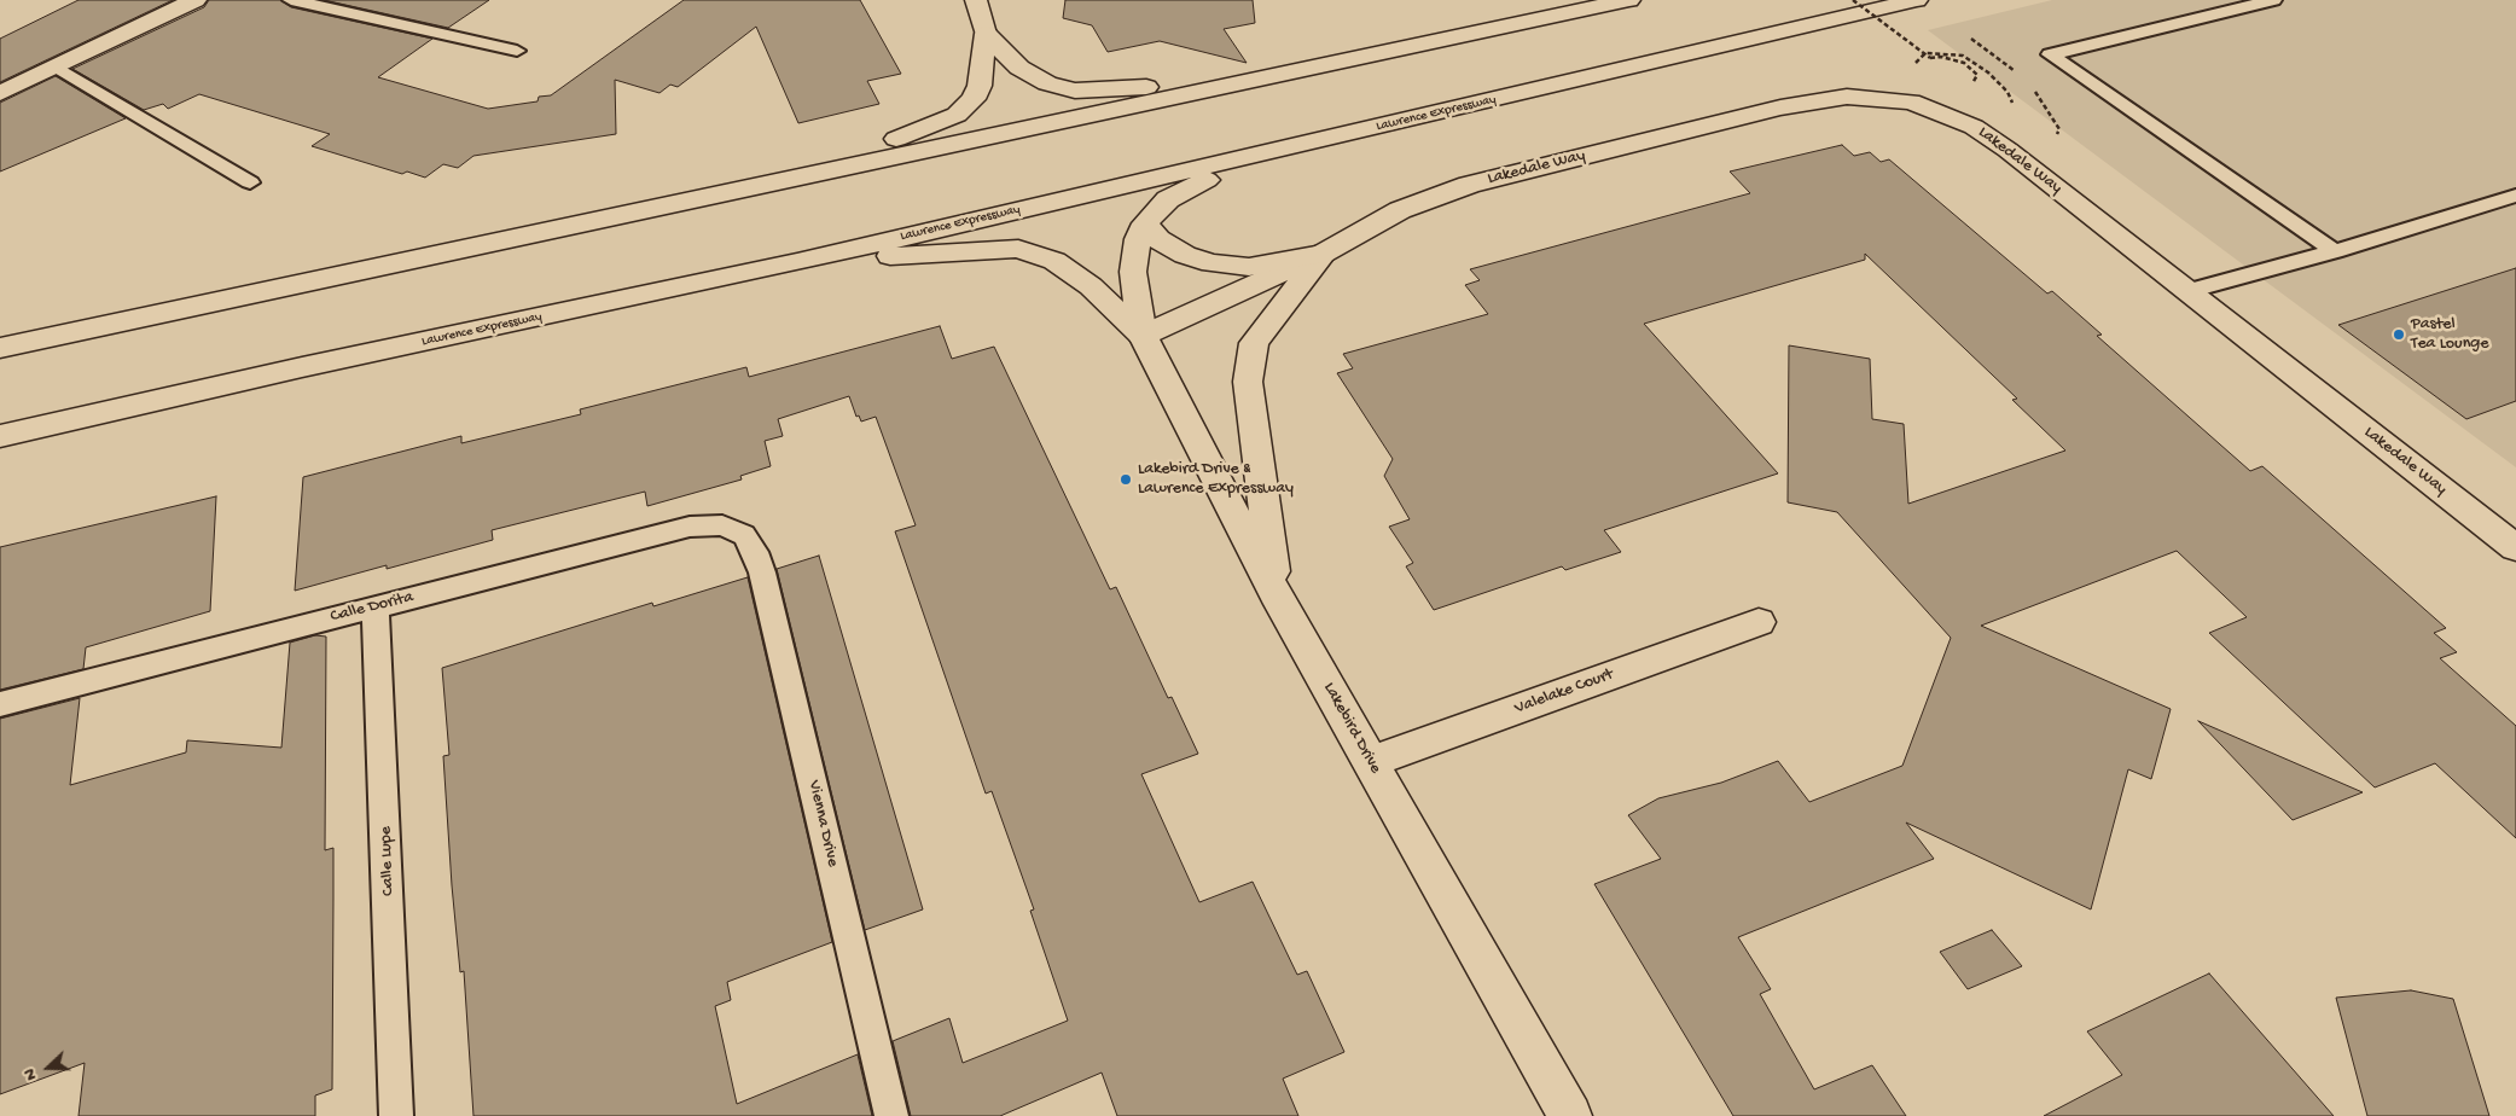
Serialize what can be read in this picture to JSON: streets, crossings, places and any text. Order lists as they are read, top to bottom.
{
  "streets": {
    "main road": [
      "Lawrence Expressway",
      "Lakedale Way",
      "Valelake Court",
      "Lakebird Drive"
    ],
    "lane": ["Calle Dorita", "Vienna Drive", "Calle Lupe"]
  },
  "crossings": [
    ["Lakedale Way", "Lakebird Drive"],
    ["Calle Dorita", "Vienna Drive"],
    ["Calle Dorita", "Calle Lupe"],
    ["Valelake Court", "Lakebird Drive"]
  ],
  "places": ["Pastel Tea Lounge", "Lakebird Drive & Lawrence Expressway"],
  "north": "left"
}
